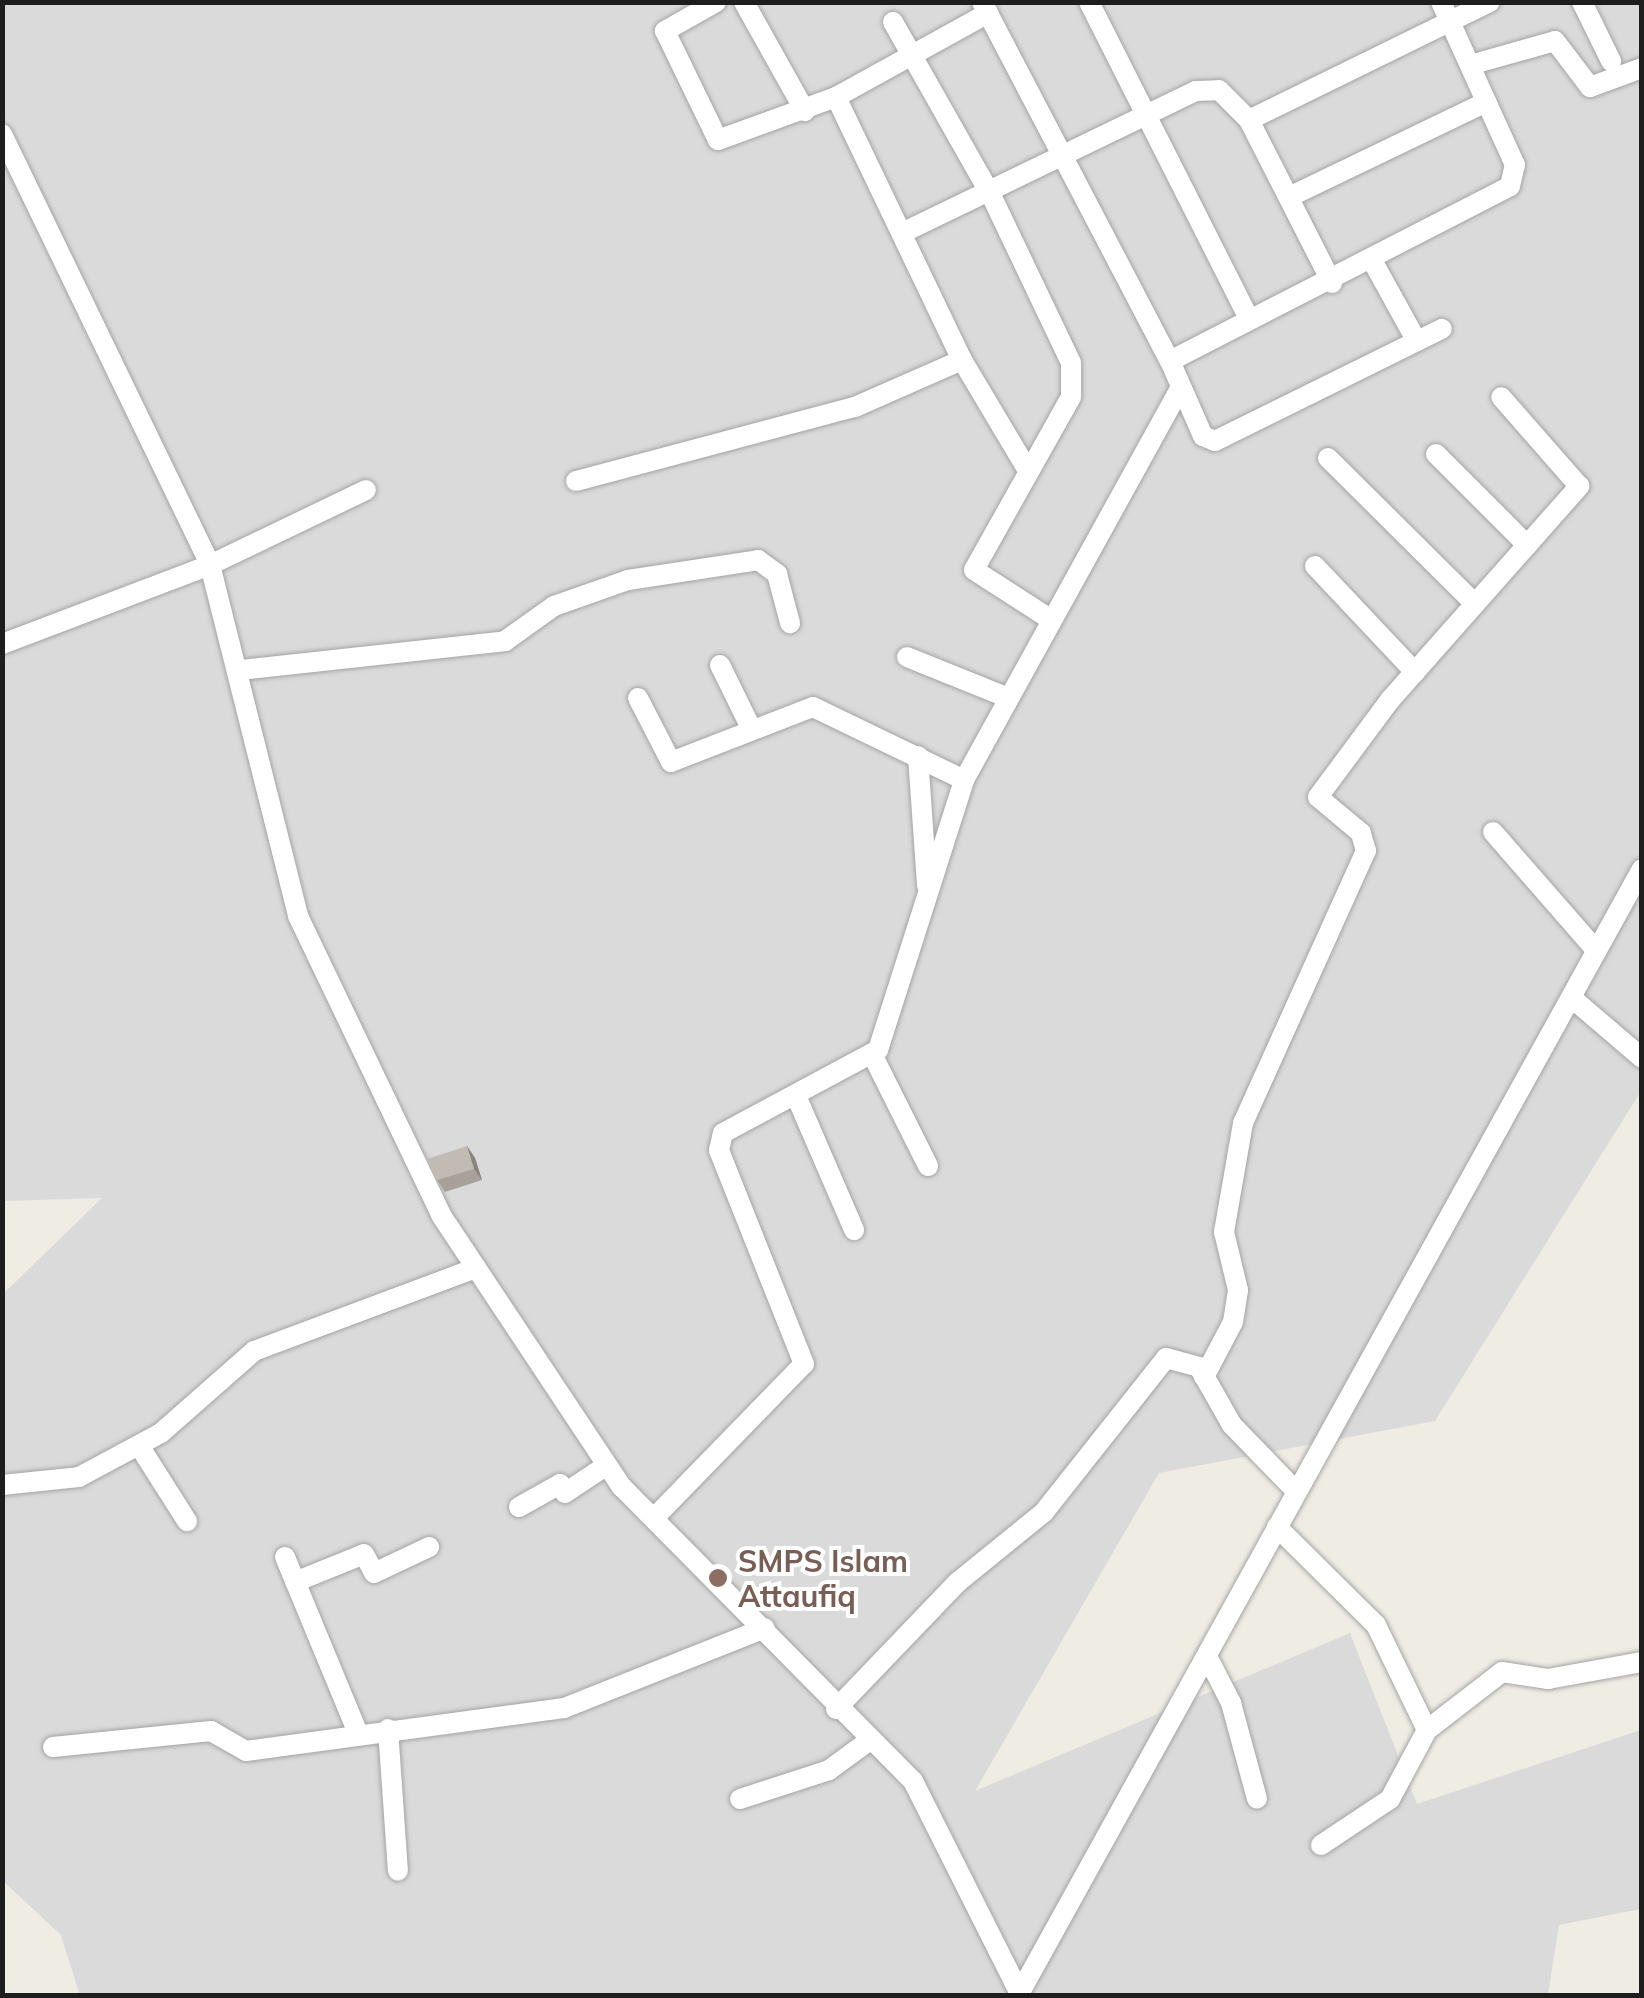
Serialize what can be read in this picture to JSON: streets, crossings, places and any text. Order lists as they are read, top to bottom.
{
  "places": ["SMPS Islam Attaufiq"]
}
